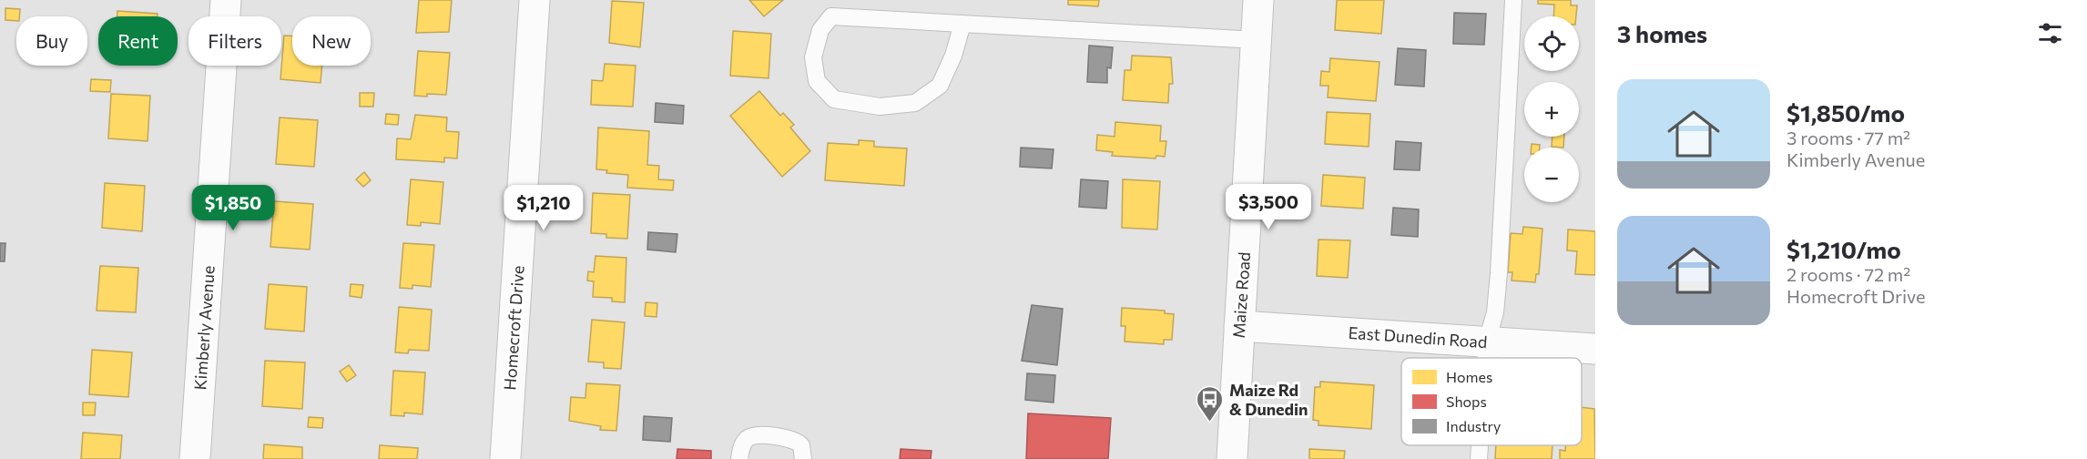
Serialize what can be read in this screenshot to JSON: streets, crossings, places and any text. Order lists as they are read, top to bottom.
{
  "streets": {
    "street": [
      "Maize Road",
      "Kimberly Avenue",
      "Homecroft Drive",
      "East Dunedin Road"
    ]
  },
  "crossings": [
    ["Maize Road", "East Dunedin Road"]
  ],
  "places": {
    "bus stop": ["Maize Rd & Dunedin"]
  },
  "legend": ["Homes", "Shops", "Industry"],
  "page": {
    "heading": "3 homes",
    "map_buttons": ["+", "−"],
    "chip": [
      "Buy",
      "Rent",
      "Filters",
      "New"
    ],
    "list": [
      {
        "name": "$1,850/mo",
        "note": "3 rooms · 77 m² · Kimberly Avenue"
      },
      {
        "name": "$1,210/mo",
        "note": "2 rooms · 72 m² · Homecroft Drive"
      }
    ],
    "price": ["$3,500", "$1,850", "$1,210"]
  }
}
